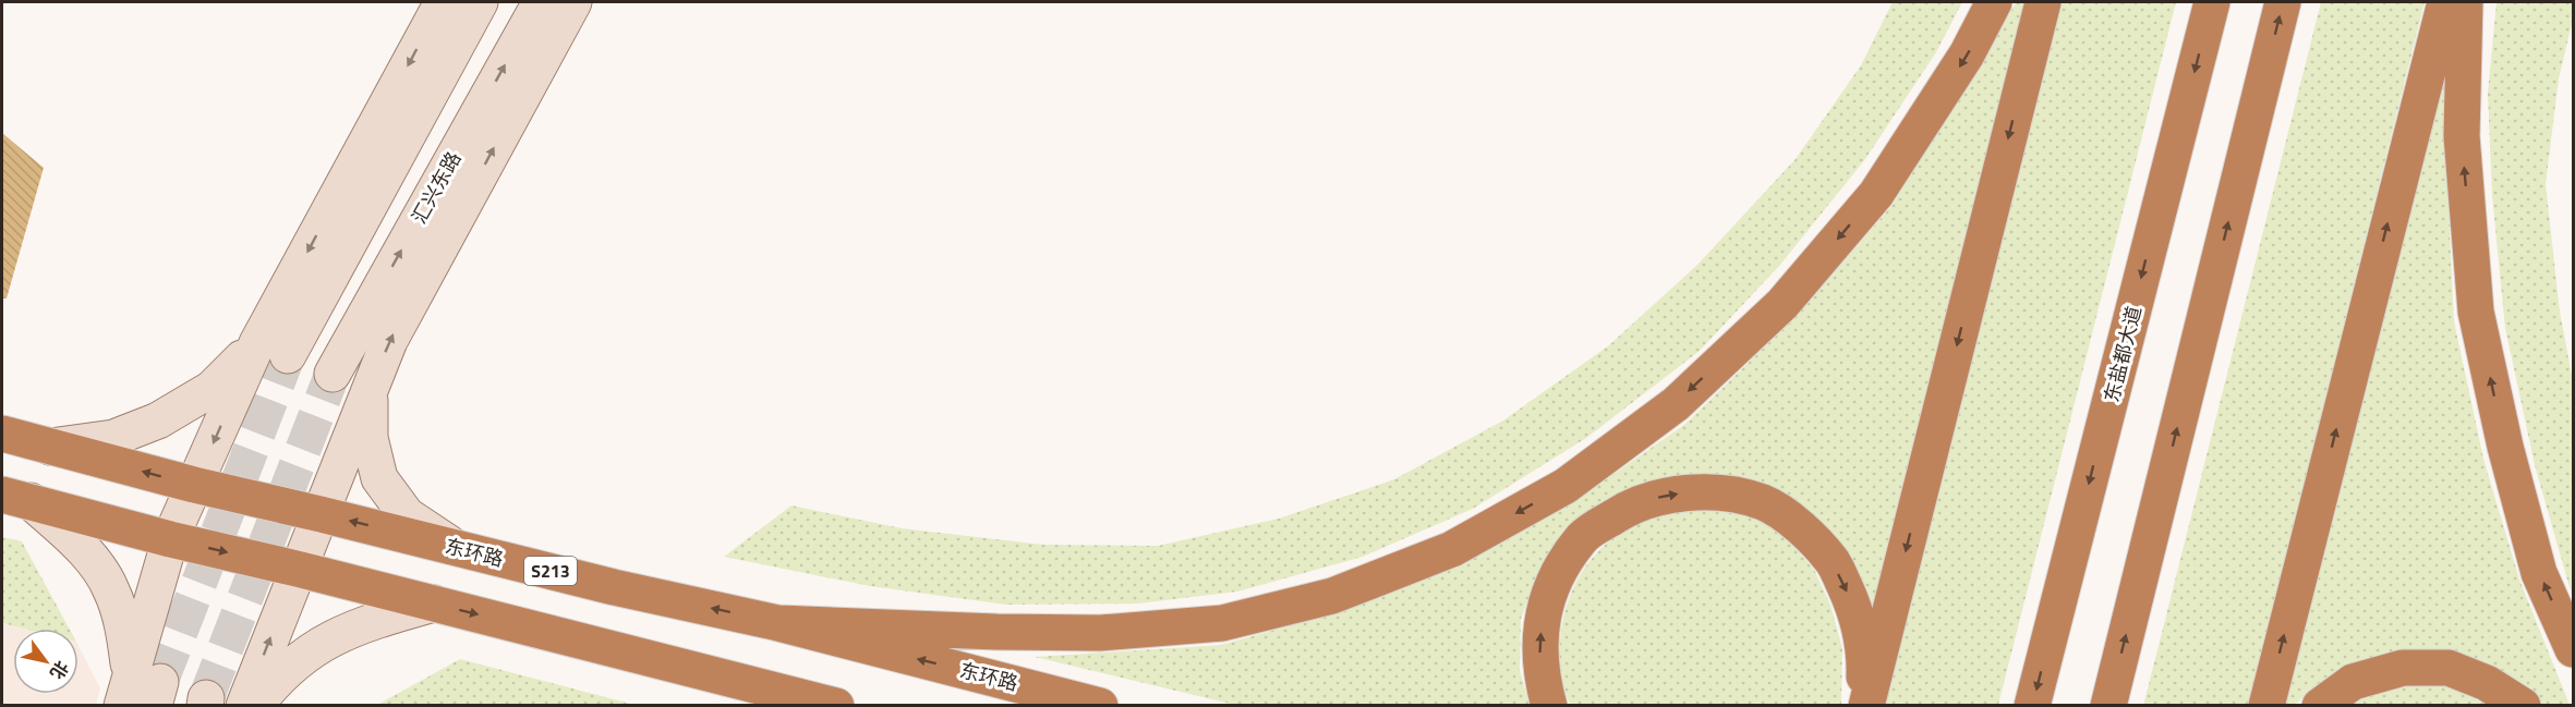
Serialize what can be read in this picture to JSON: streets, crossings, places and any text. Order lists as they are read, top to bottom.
{
  "streets": {
    "highway": ["东盐都大道", "东环路", "S213"],
    "main road": ["汇兴东路"]
  },
  "north": "bottom right"
}
